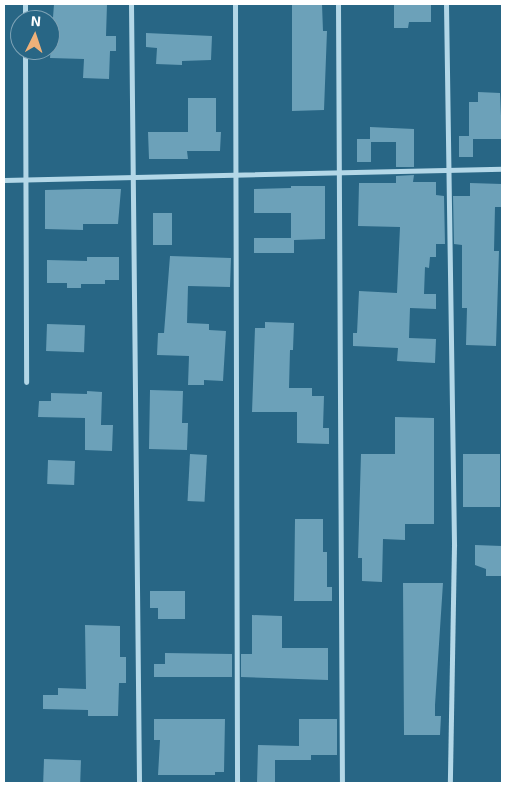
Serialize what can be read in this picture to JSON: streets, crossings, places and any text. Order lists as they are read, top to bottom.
{
  "north": "top"
}
